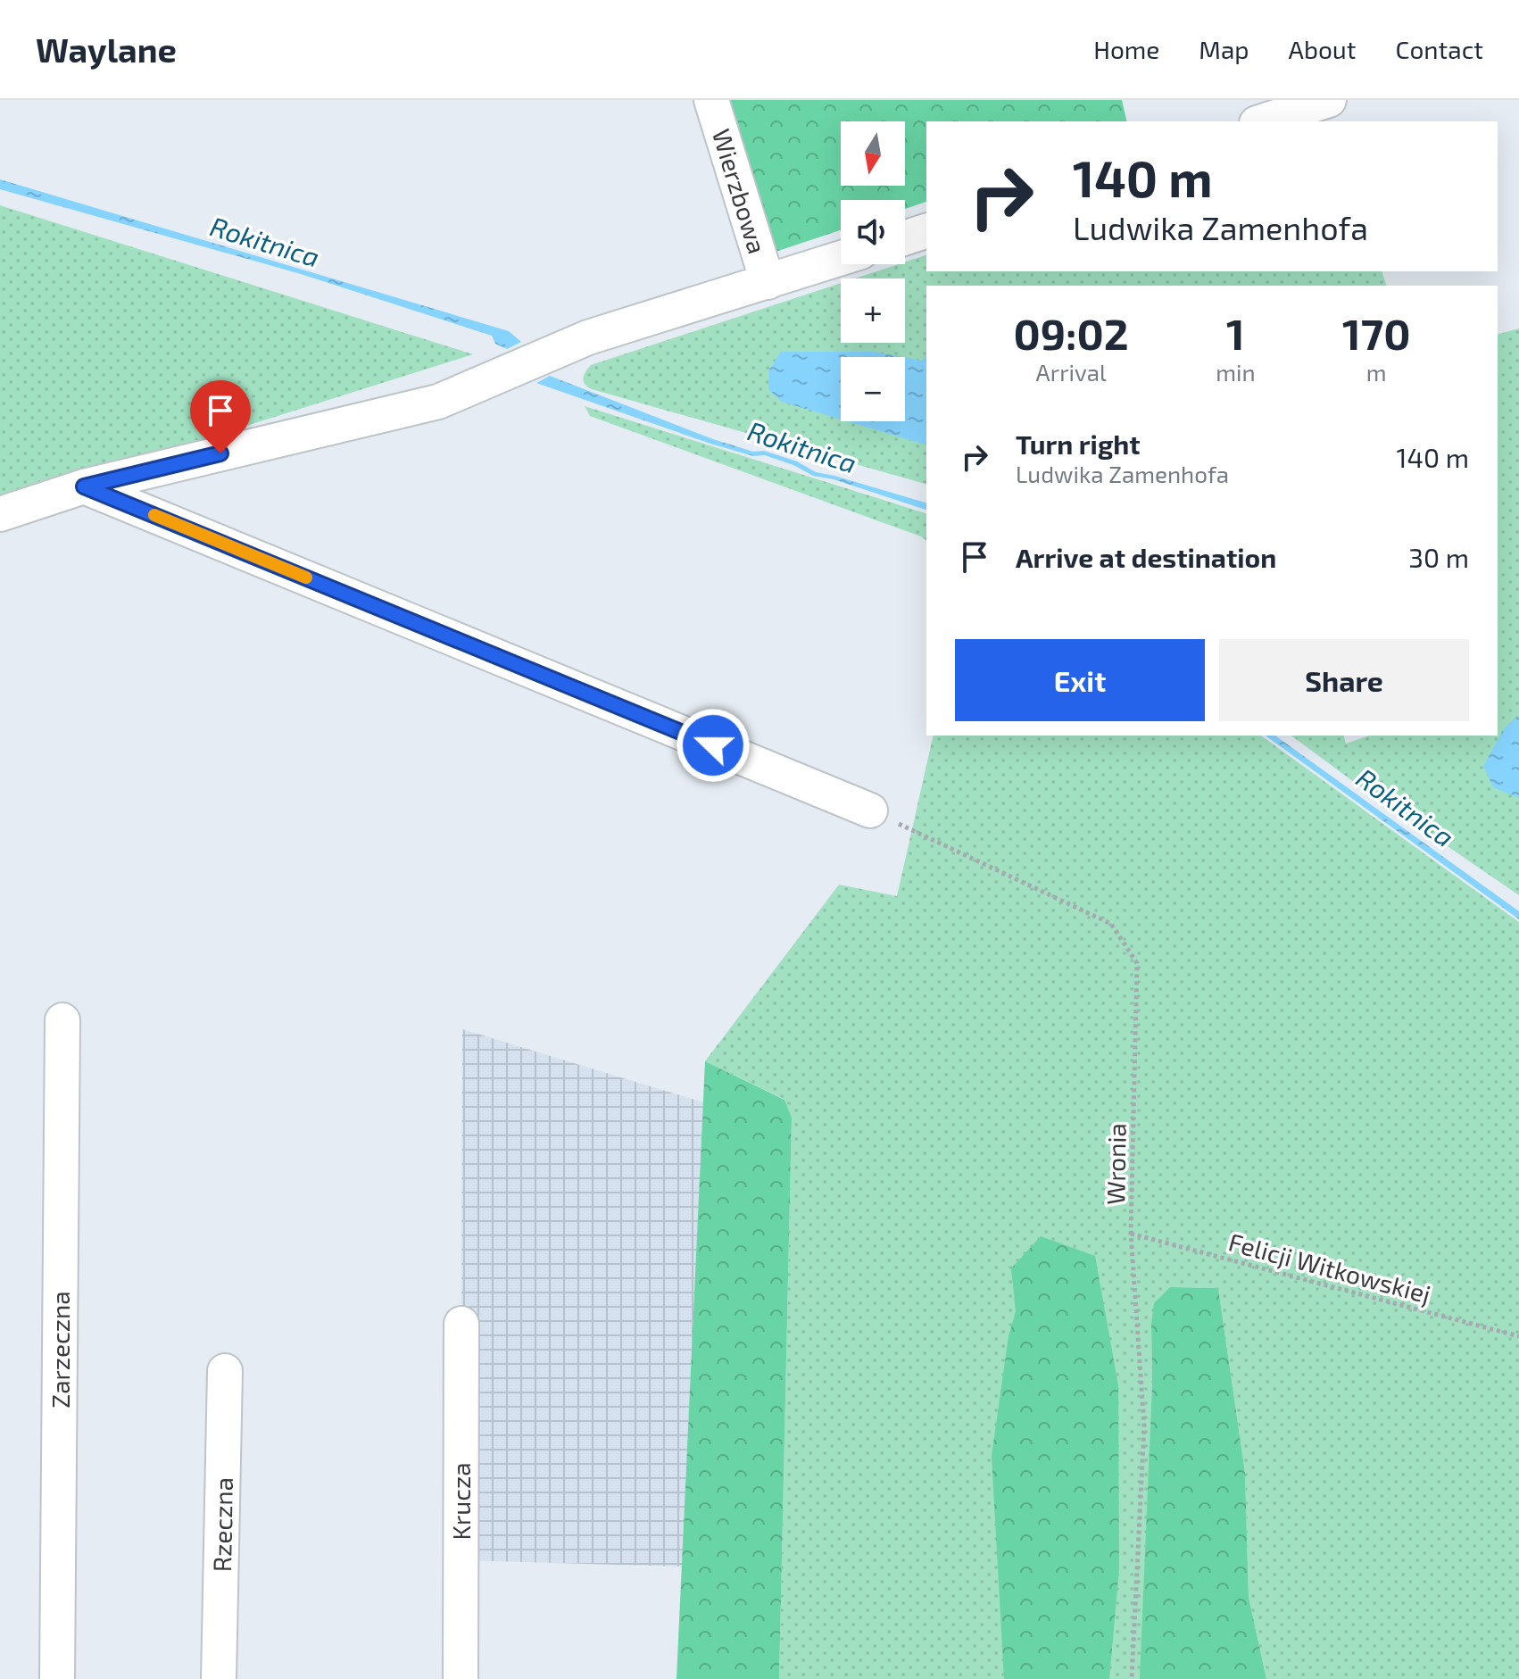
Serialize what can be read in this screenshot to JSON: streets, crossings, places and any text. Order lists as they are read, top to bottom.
{
  "streets": {
    "street": [
      "Wierzbowa",
      "Zarzeczna",
      "Krucza",
      "Rzeczna"
    ],
    "path": ["Wronia", "Felicji Witkowskiej"]
  },
  "crossings": [
    ["Wronia", "Felicji Witkowskiej"]
  ],
  "water": ["Rokitnica"],
  "north": "bottom",
  "page": {
    "header": "Waylane",
    "nav": [
      "Home",
      "Map",
      "About",
      "Contact"
    ],
    "map_buttons": ["+", "−"],
    "turn": ["140 m", "Ludwika Zamenhofa"],
    "eta": [
      "09:02",
      "Arrival",
      "1",
      "min",
      "170",
      "m"
    ],
    "list": [
      {
        "name": "Turn right",
        "note": "Ludwika Zamenhofa",
        "value": "140 m"
      },
      {
        "name": "Arrive at destination",
        "value": "30 m"
      }
    ],
    "buttons": ["Exit", "Share"]
  }
}
